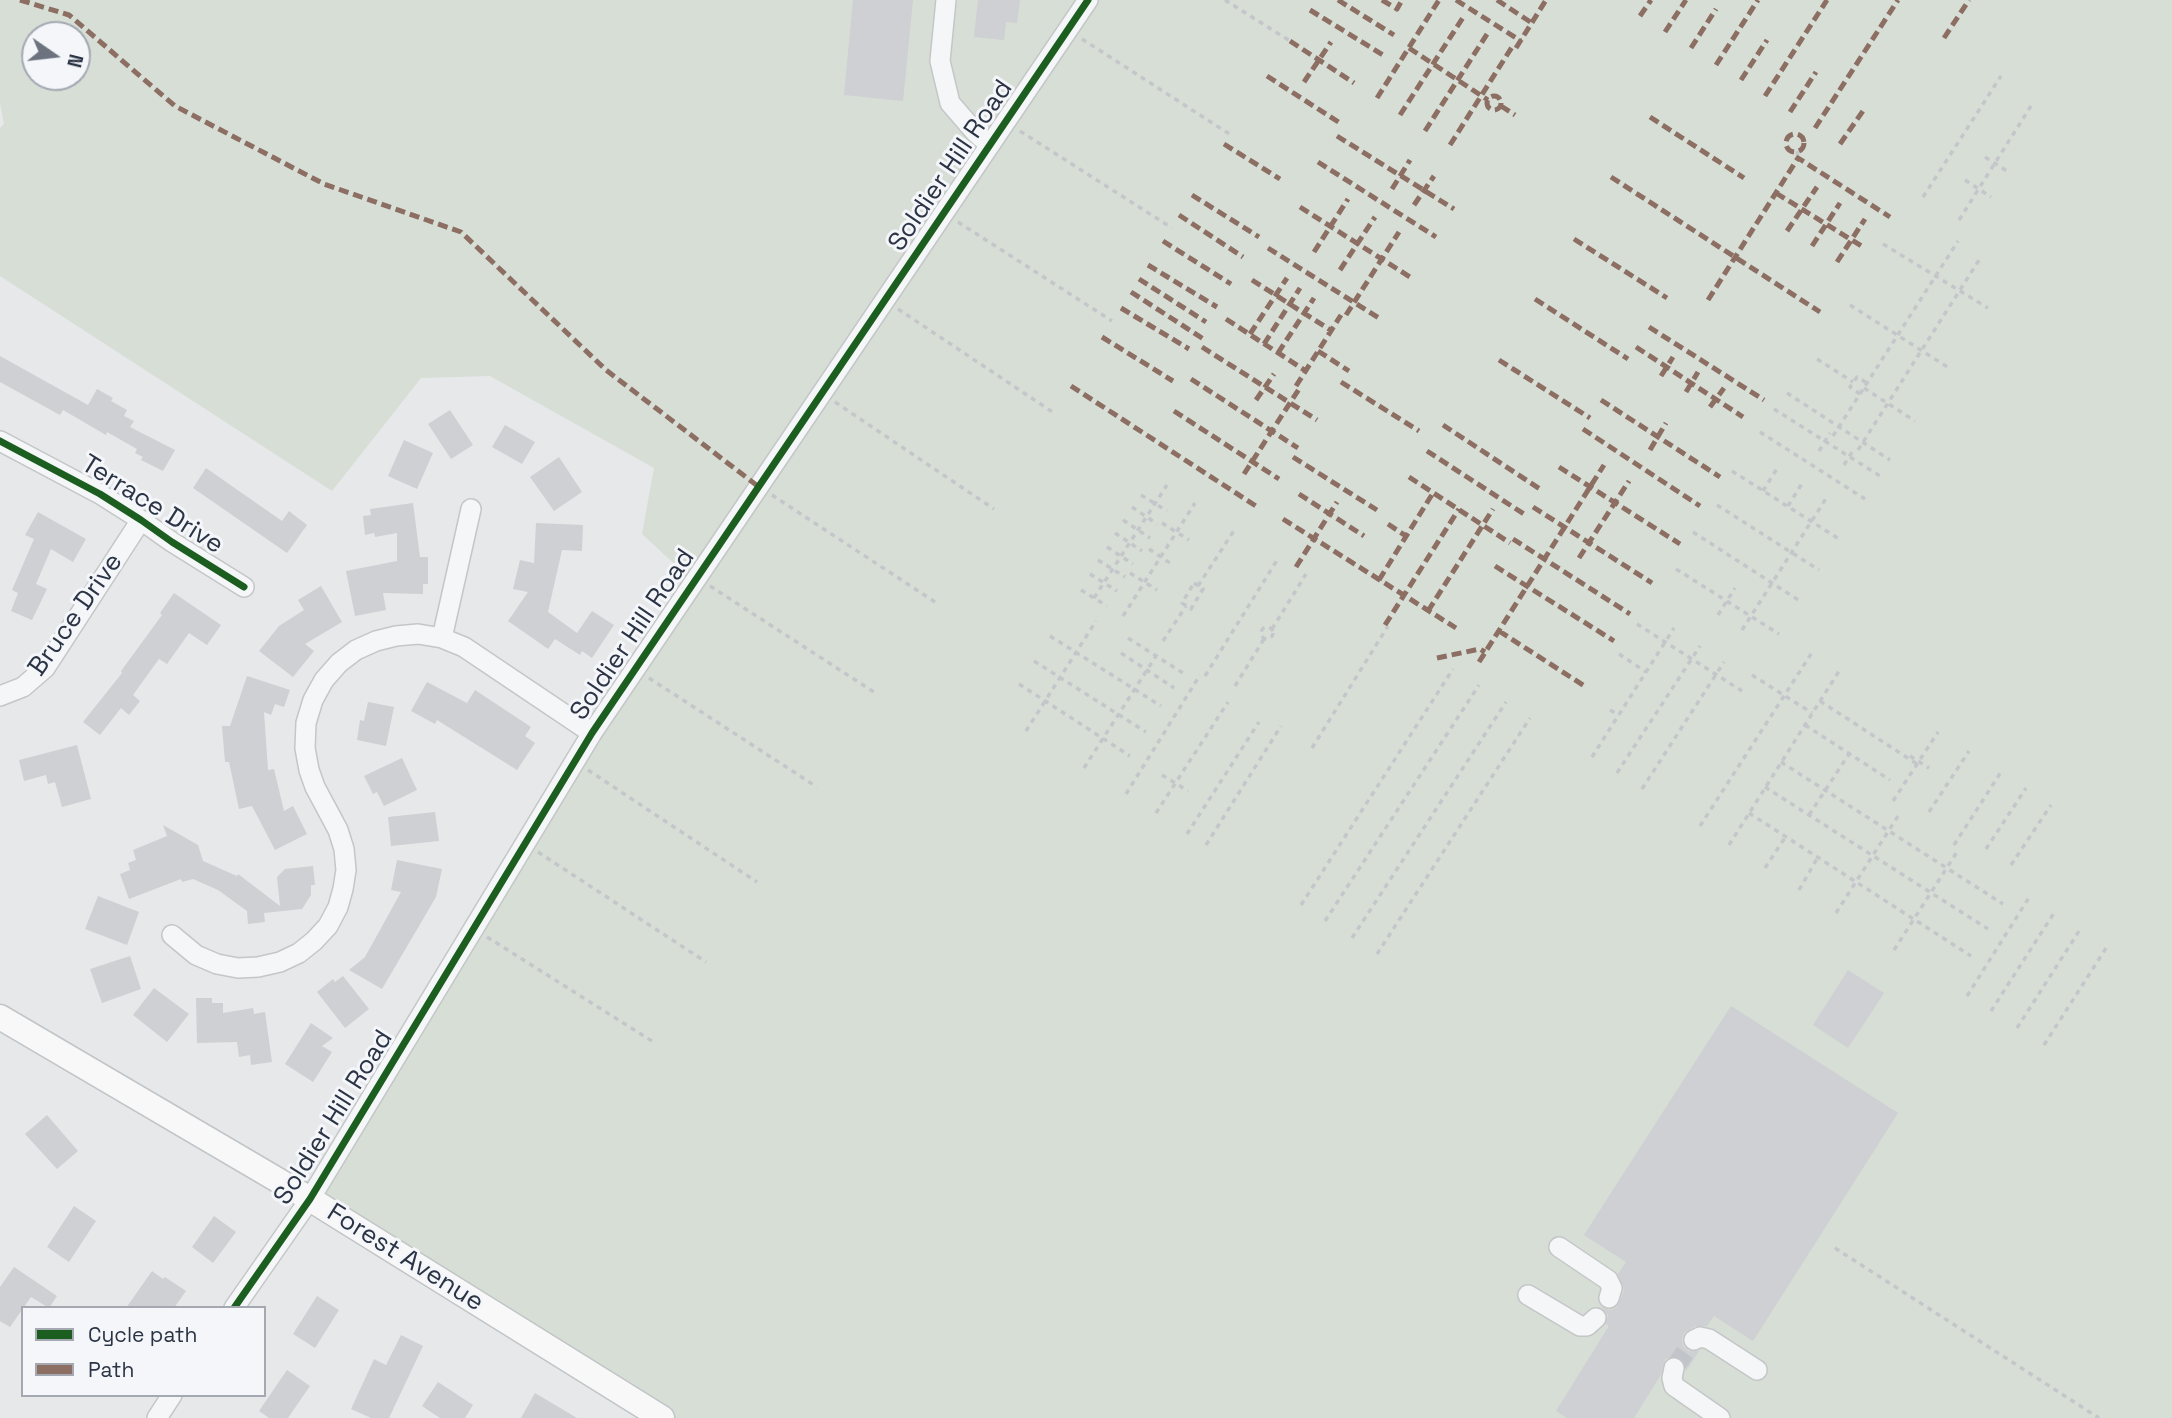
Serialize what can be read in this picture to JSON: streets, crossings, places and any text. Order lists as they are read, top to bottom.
{
  "streets": {
    "main road": ["Forest Avenue"],
    "street": ["Soldier Hill Road", "Terrace Drive", "Bruce Drive"]
  },
  "crossings": [
    ["Soldier Hill Road", "Forest Avenue"],
    ["Terrace Drive", "Bruce Drive"]
  ],
  "legend": ["Cycle path", "Path"],
  "north": "right"
}
